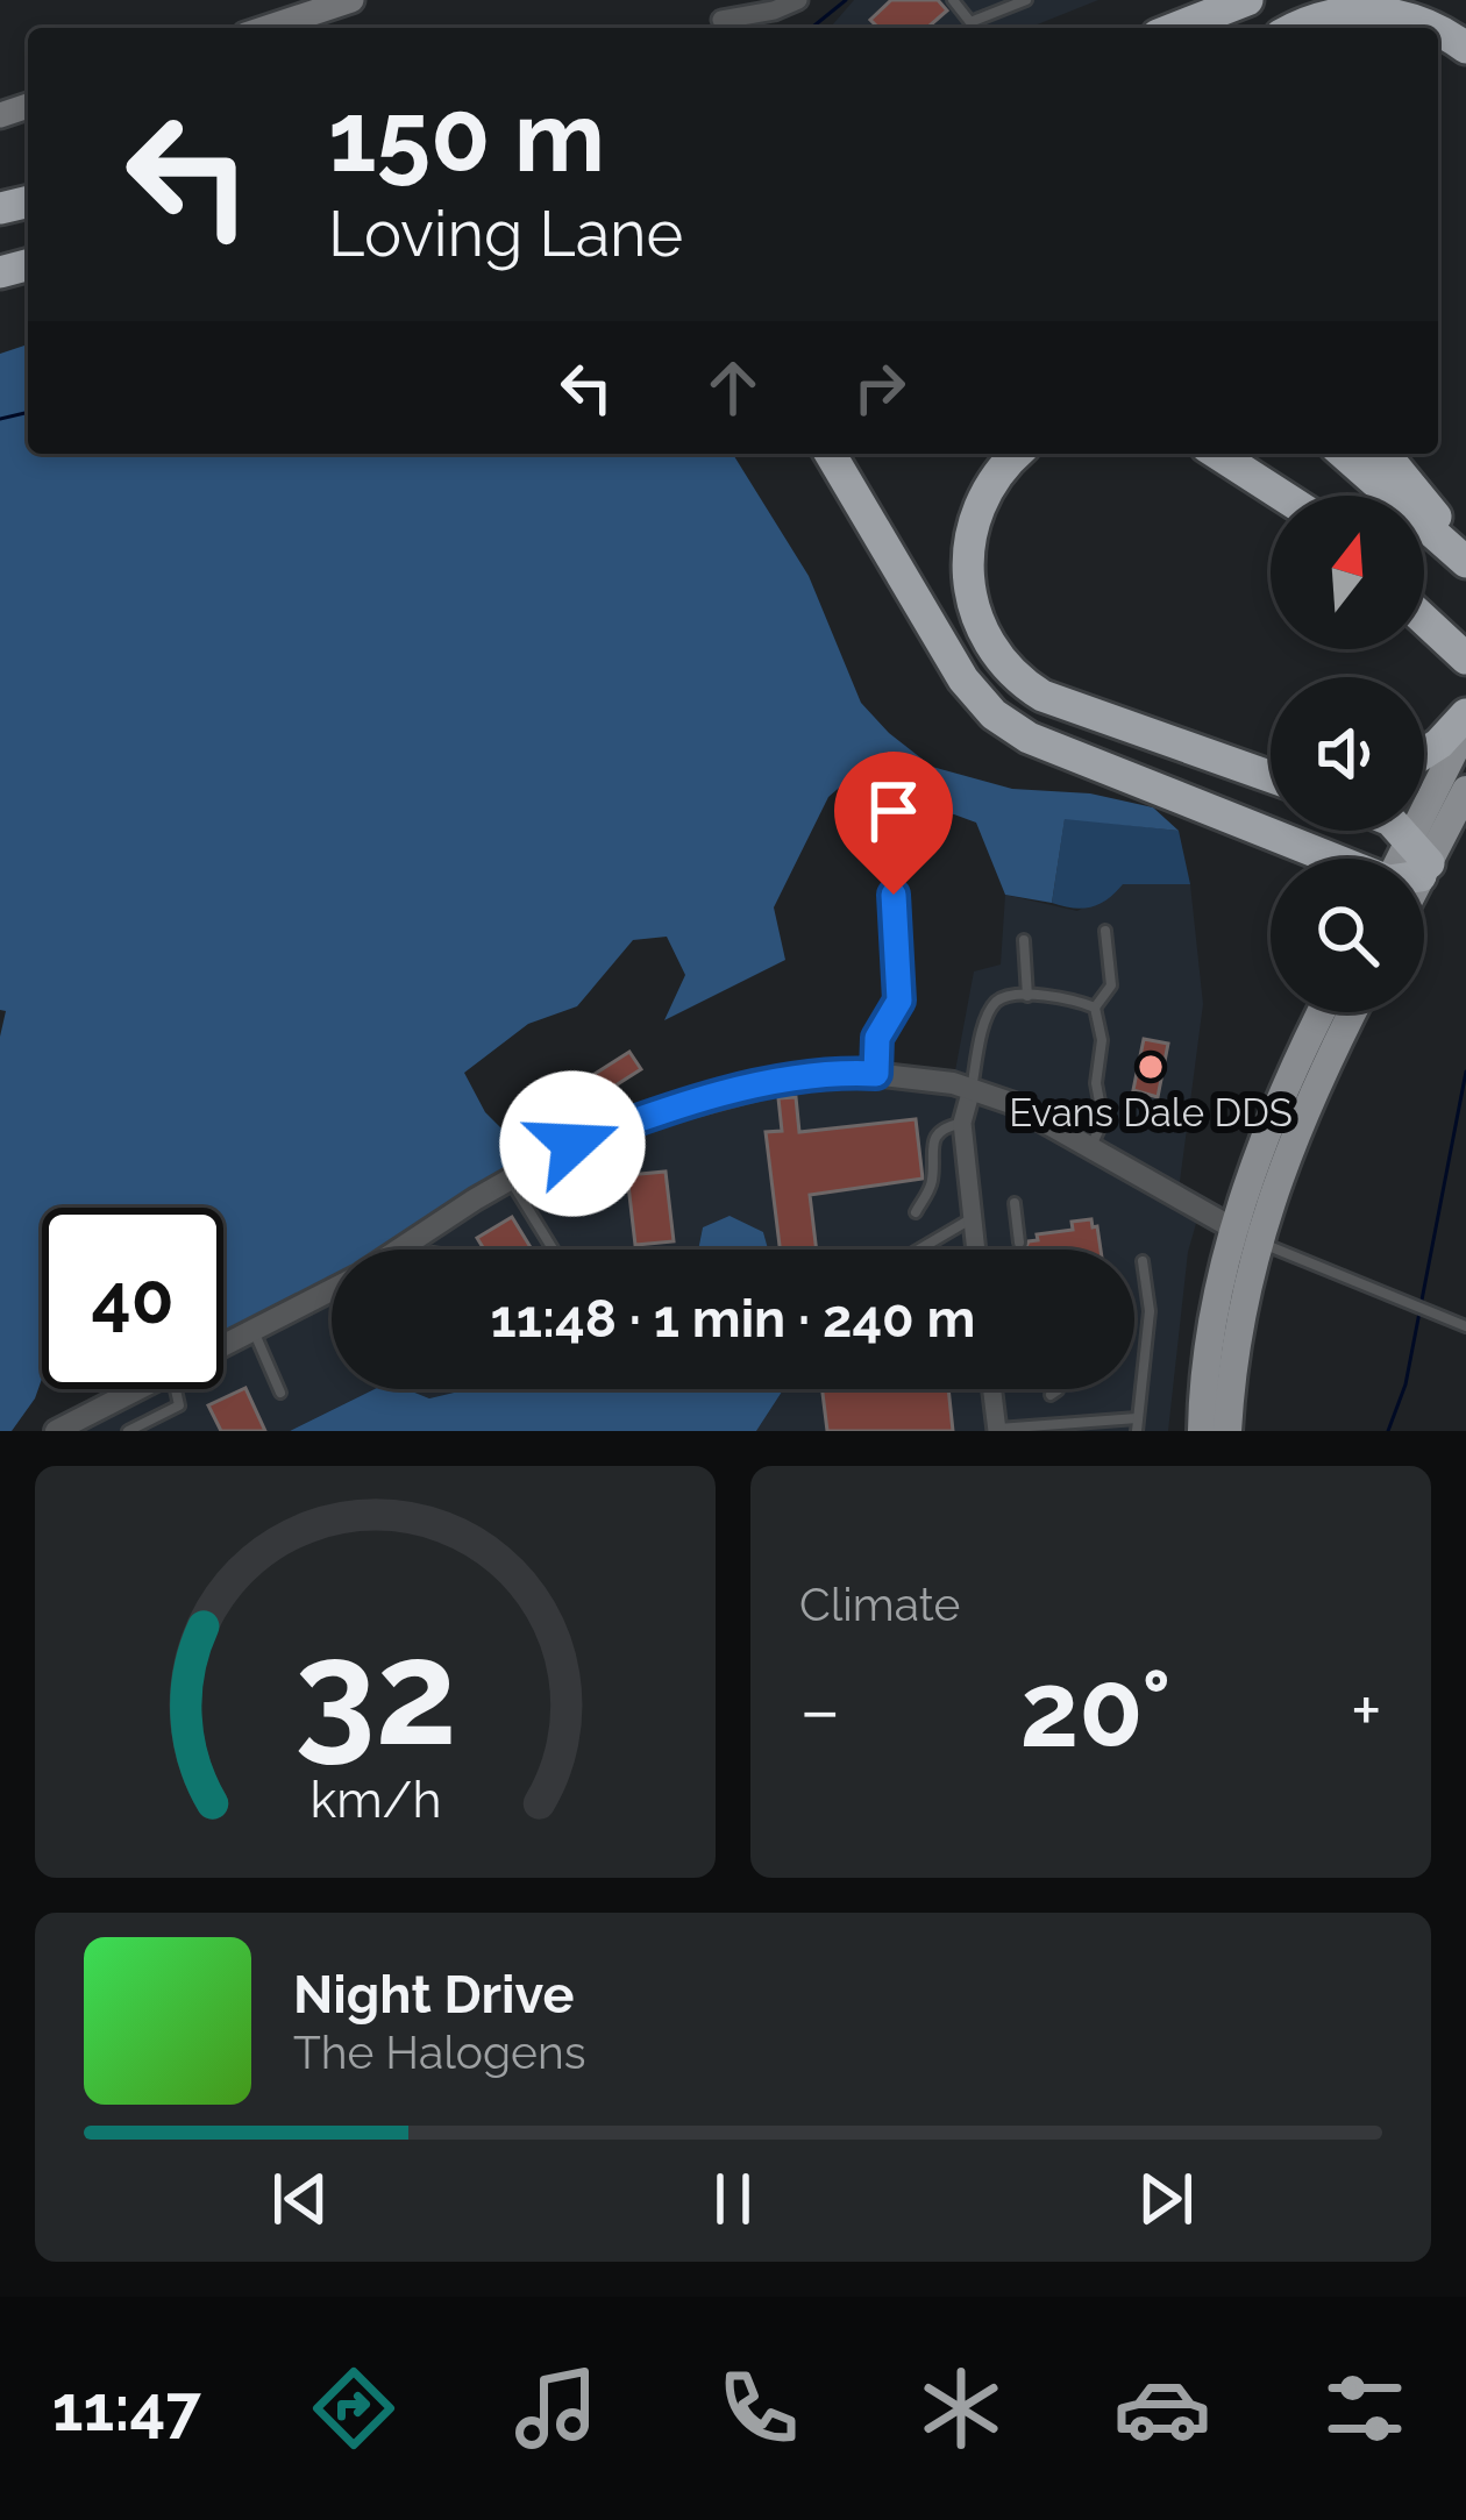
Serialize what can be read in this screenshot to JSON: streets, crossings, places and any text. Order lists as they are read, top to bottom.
{
  "places": ["Evans Dale DDS"],
  "north": "top",
  "page": {
    "turn": ["150 m", "Loving Lane"],
    "limit": "40",
    "trip": "11:48 · 1 min · 240 m",
    "tile": "Climate",
    "heat": ["−", "20°", "+"],
    "song": ["Night Drive", "The Halogens"],
    "tabs": "11:47",
    "gauge": ["32", "km/h"]
  }
}
